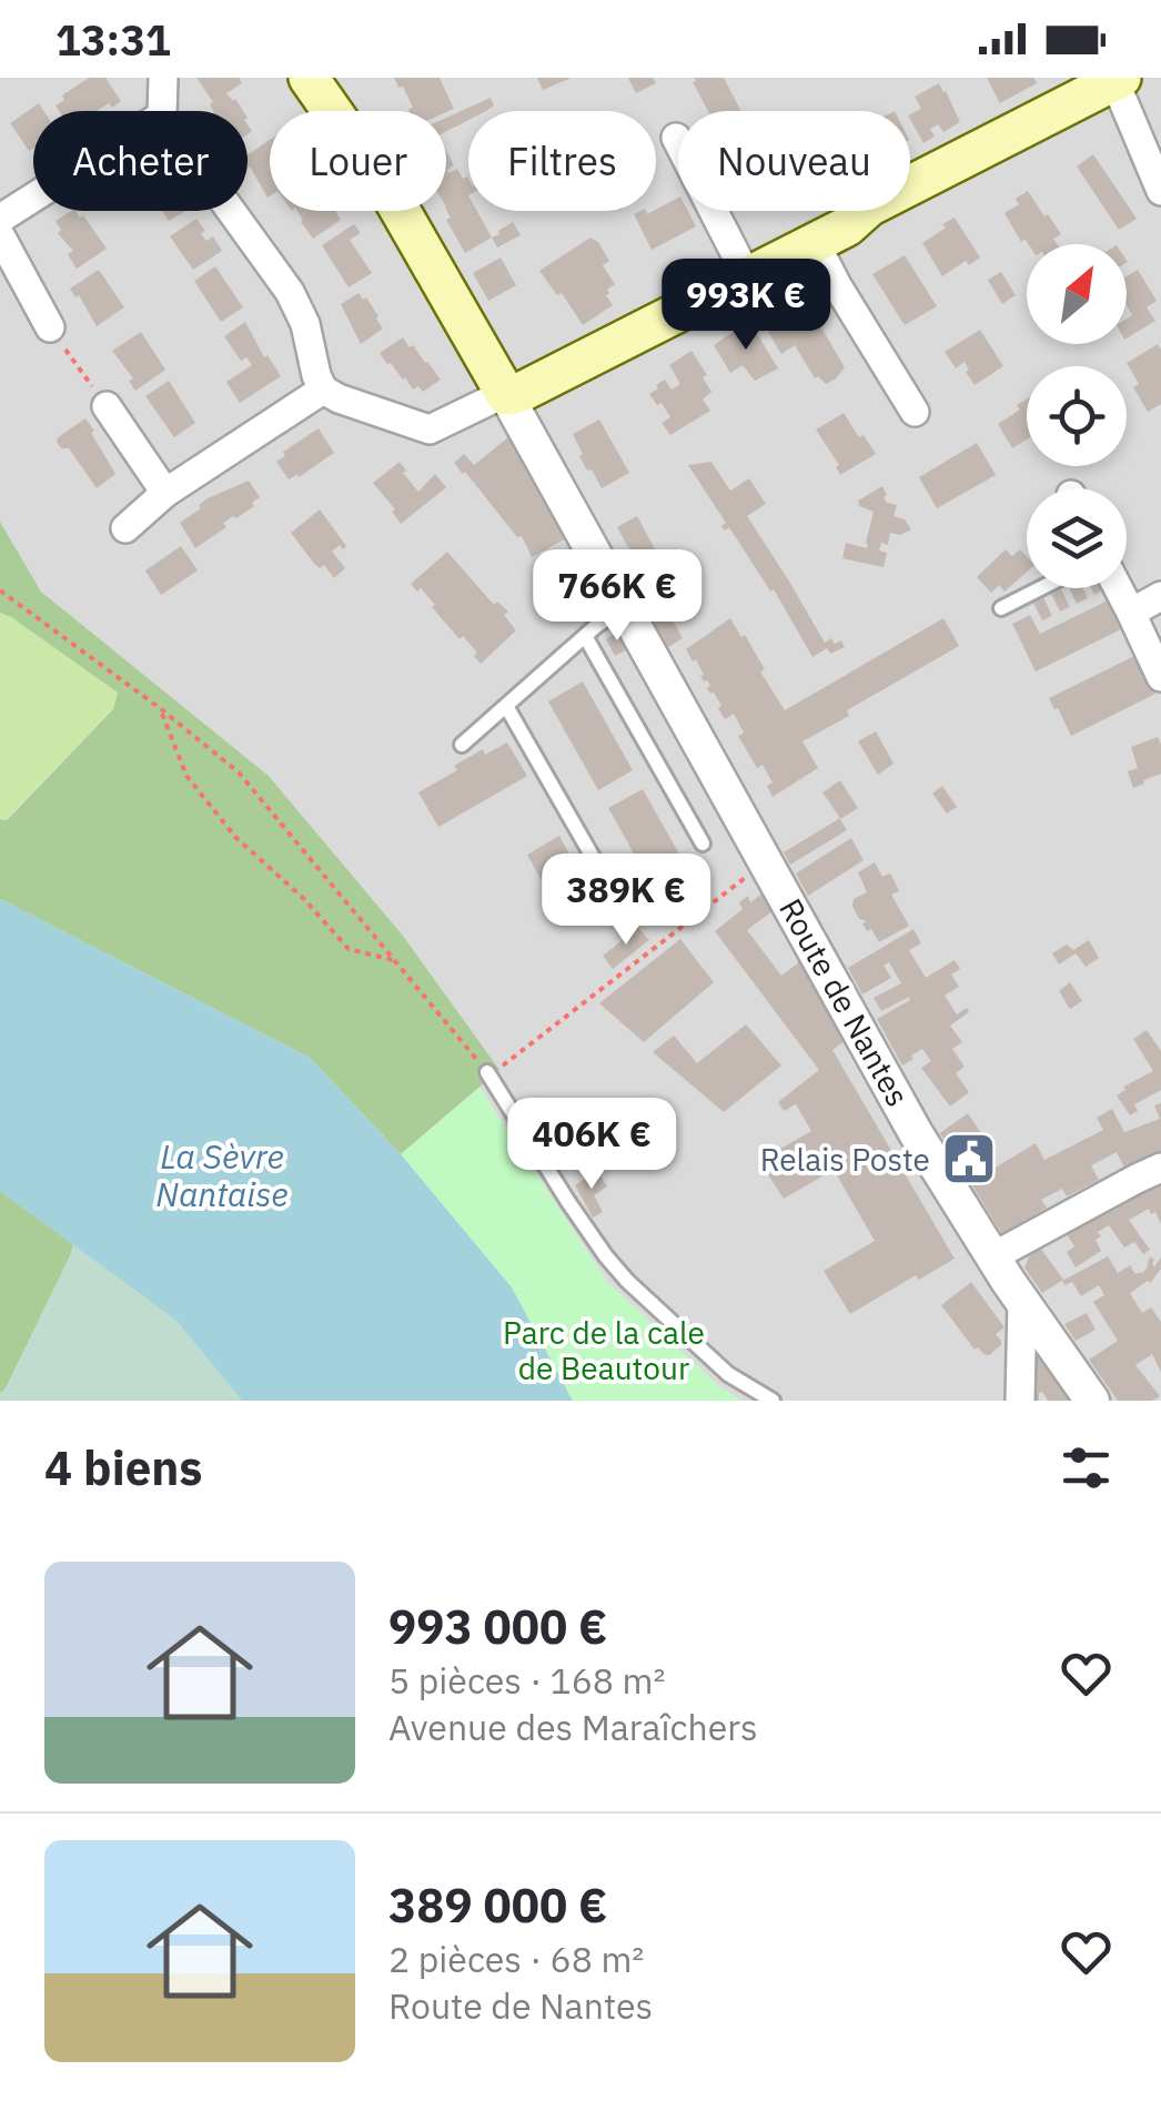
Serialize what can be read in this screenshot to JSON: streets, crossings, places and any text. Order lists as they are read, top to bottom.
{
  "streets": {
    "main road": ["Route de Nantes"]
  },
  "water": ["La Sèvre Nantaise"],
  "parks": ["Parc de la cale de Beautour"],
  "places": {
    "public building": ["Relais Poste"]
  },
  "north": "top right",
  "page": {
    "status": "13:31",
    "chip": [
      "Acheter",
      "Louer",
      "Filtres",
      "Nouveau"
    ],
    "price": [
      "993K €",
      "766K €",
      "389K €",
      "406K €"
    ],
    "heading": "4 biens",
    "list": [
      {
        "name": "993 000 €",
        "note": "5 pièces · 168 m² · Avenue des Maraîchers"
      },
      {
        "name": "389 000 €",
        "note": "2 pièces · 68 m² · Route de Nantes"
      }
    ]
  }
}
